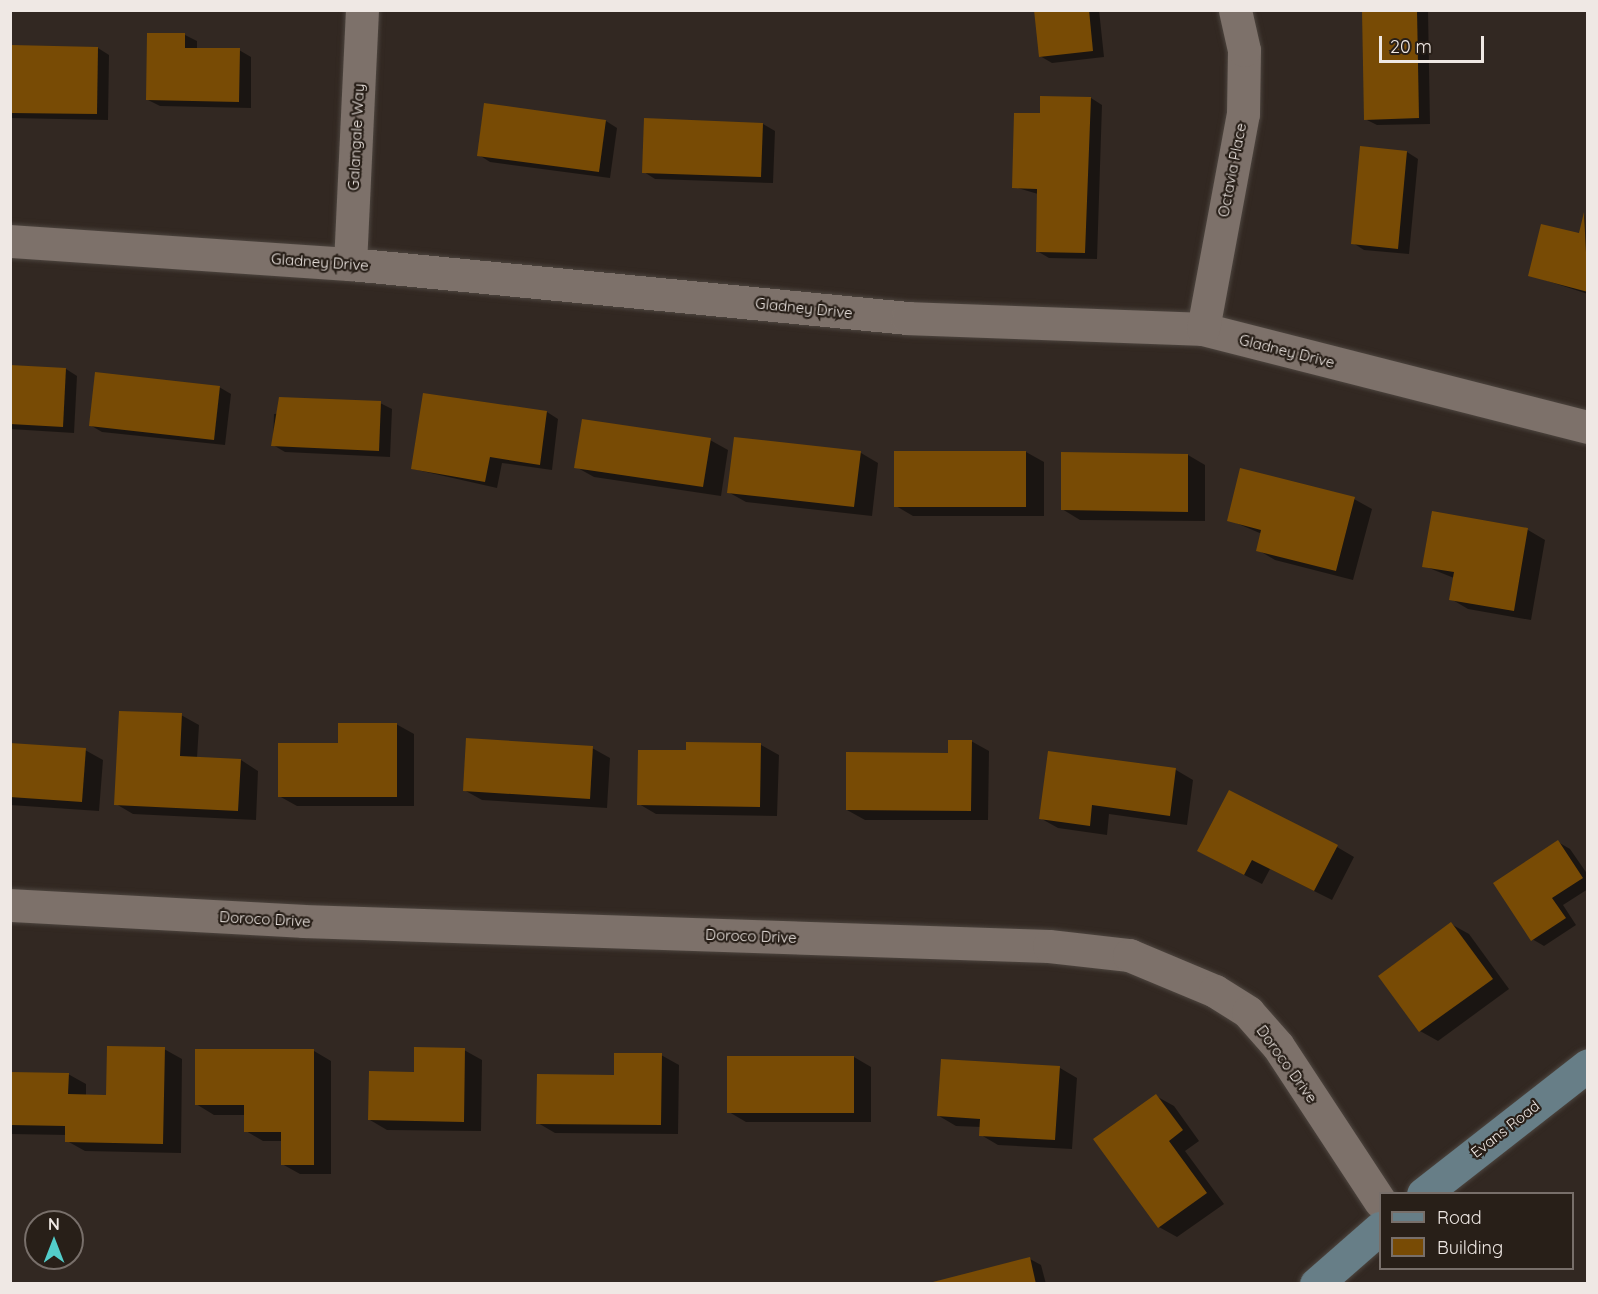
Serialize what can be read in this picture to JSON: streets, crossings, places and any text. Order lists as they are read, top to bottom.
{
  "streets": {
    "street": [
      "Galangale Way",
      "Octavia Place",
      "Gladney Drive",
      "Doroco Drive",
      "Evans Road"
    ]
  },
  "crossings": [
    ["Galangale Way", "Gladney Drive"],
    ["Octavia Place", "Gladney Drive"]
  ],
  "legend": ["Road", "Building"],
  "scale_bar": "20 m",
  "north": "top"
}
